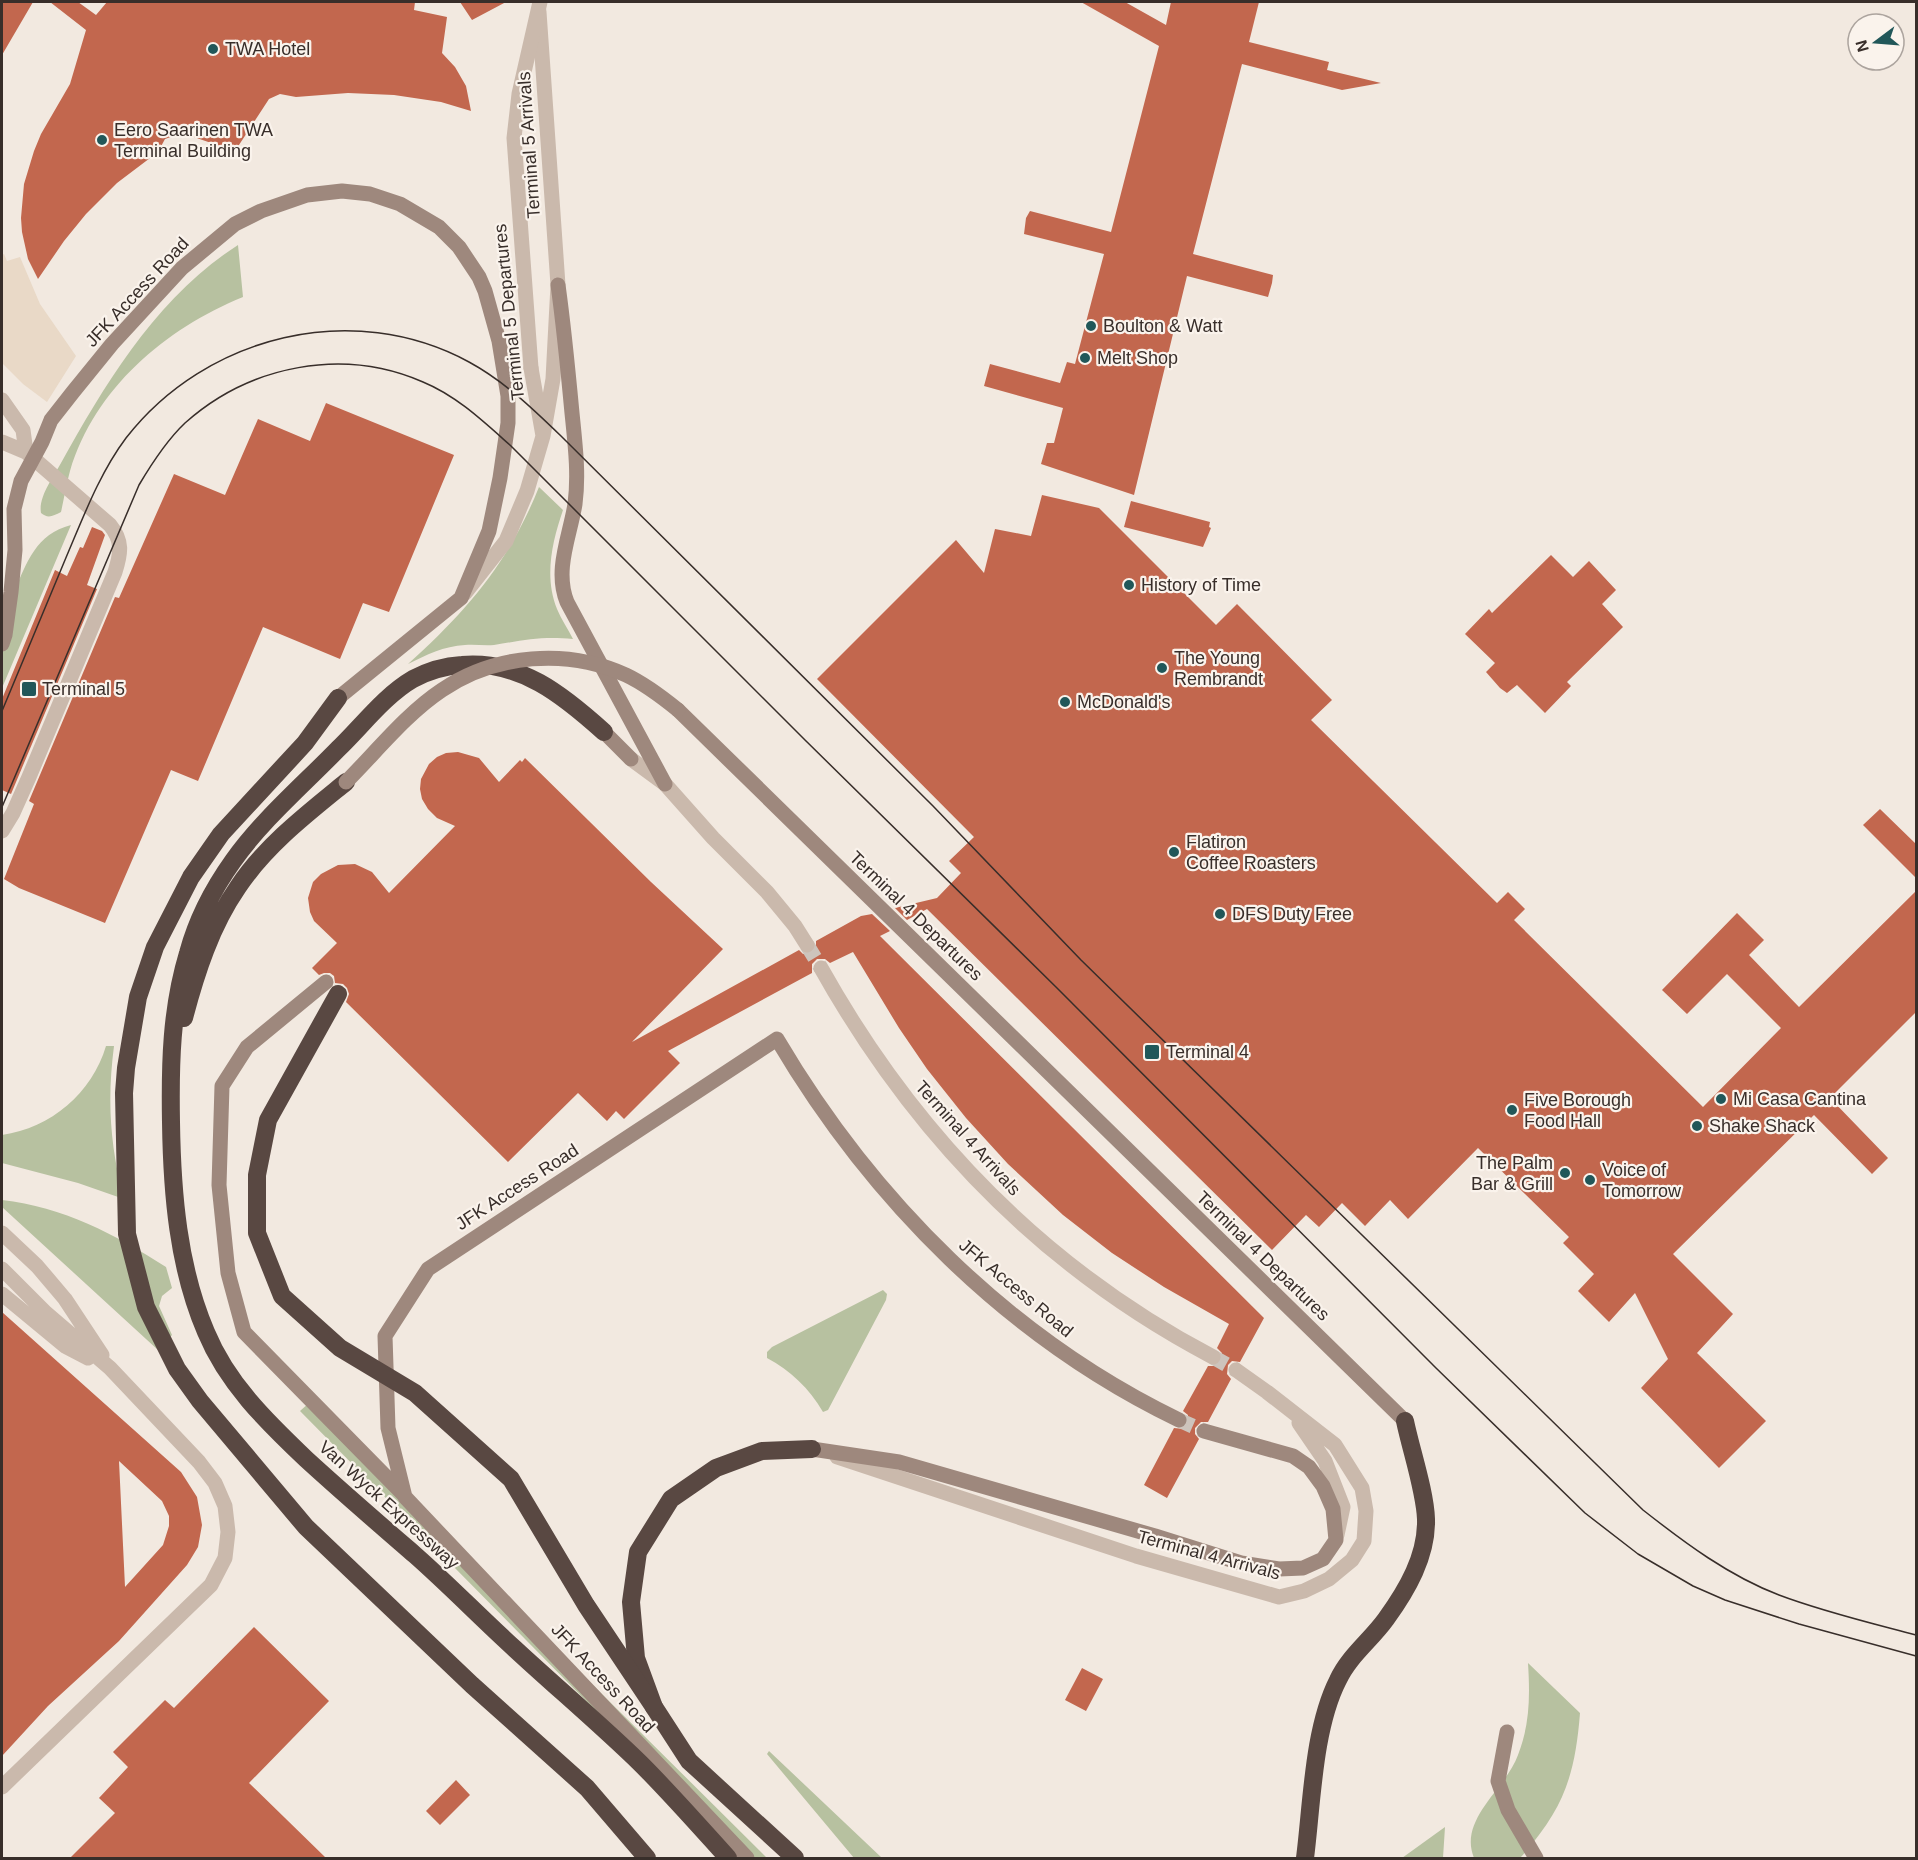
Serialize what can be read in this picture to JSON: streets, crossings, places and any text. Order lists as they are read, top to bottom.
{
  "streets": {
    "highway": ["Van Wyck Expressway"],
    "street": [
      "Terminal 5 Arrivals",
      "JFK Access Road",
      "Terminal 5 Departures",
      "Terminal 4 Departures",
      "Terminal 4 Arrivals"
    ]
  },
  "crossings": [
    ["Terminal 5 Arrivals", "Terminal 5 Departures"],
    ["JFK Access Road", "Terminal 5 Departures"]
  ],
  "places": {
    "other": [
      "TWA Hotel",
      "Eero Saarinen TWA Terminal Building",
      "Boulton & Watt",
      "Melt Shop",
      "History of Time",
      "The Young Rembrandt",
      "McDonald's",
      "Flatiron Coffee Roasters",
      "DFS Duty Free",
      "Mi Casa Cantina",
      "Five Borough Food Hall",
      "Shake Shack",
      "The Palm Bar & Grill",
      "Voice of Tomorrow"
    ],
    "transit": ["Terminal 5", "Terminal 4"]
  },
  "north": "left"
}
